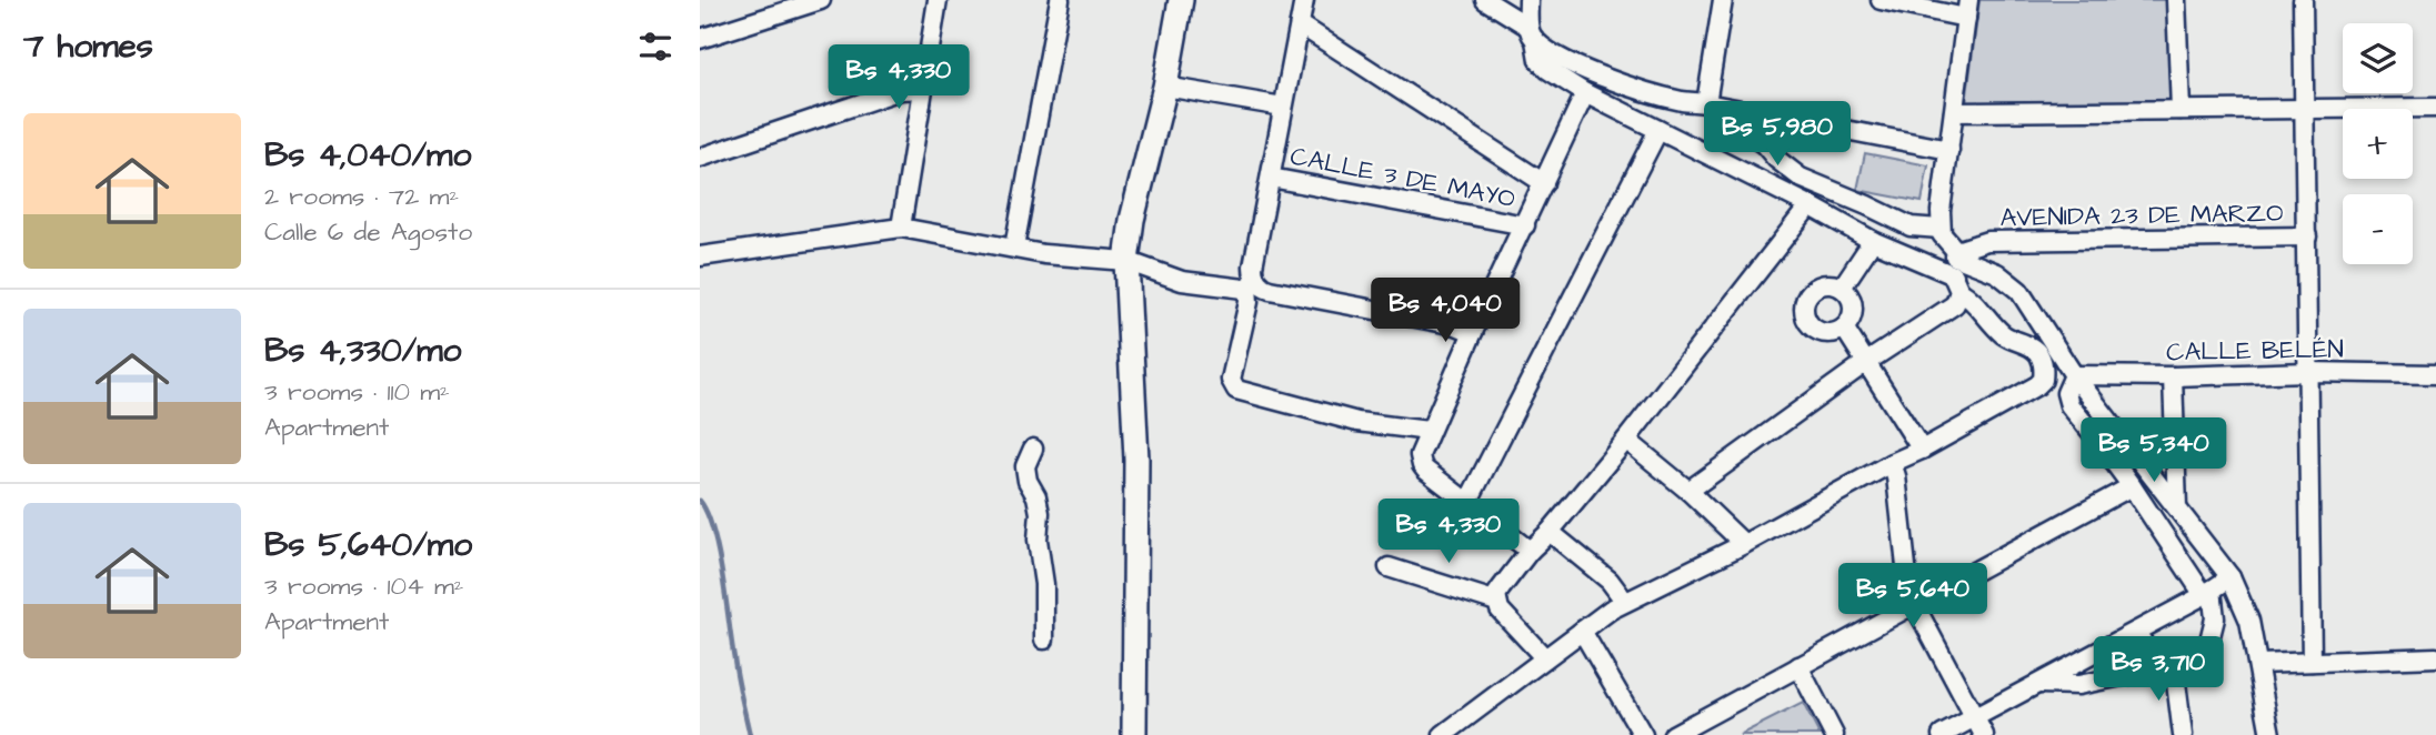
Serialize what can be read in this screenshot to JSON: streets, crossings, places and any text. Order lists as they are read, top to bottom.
{
  "streets": {
    "street": ["CALLE 3 DE MAYO", "AVENIDA 23 DE MARZO", "CALLE BELÉN"]
  },
  "page": {
    "heading": "7 homes",
    "map_buttons": ["+", "−"],
    "price": [
      "Bs 4,330",
      "Bs 5,980",
      "Bs 4,040",
      "Bs 5,340",
      "Bs 4,330",
      "Bs 5,640",
      "Bs 3,710"
    ],
    "list": [
      {
        "name": "Bs 4,040/mo",
        "note": "2 rooms · 72 m² · Calle 6 de Agosto"
      },
      {
        "name": "Bs 4,330/mo",
        "note": "3 rooms · 110 m² · Apartment"
      },
      {
        "name": "Bs 5,640/mo",
        "note": "3 rooms · 104 m² · Apartment"
      }
    ]
  }
}
